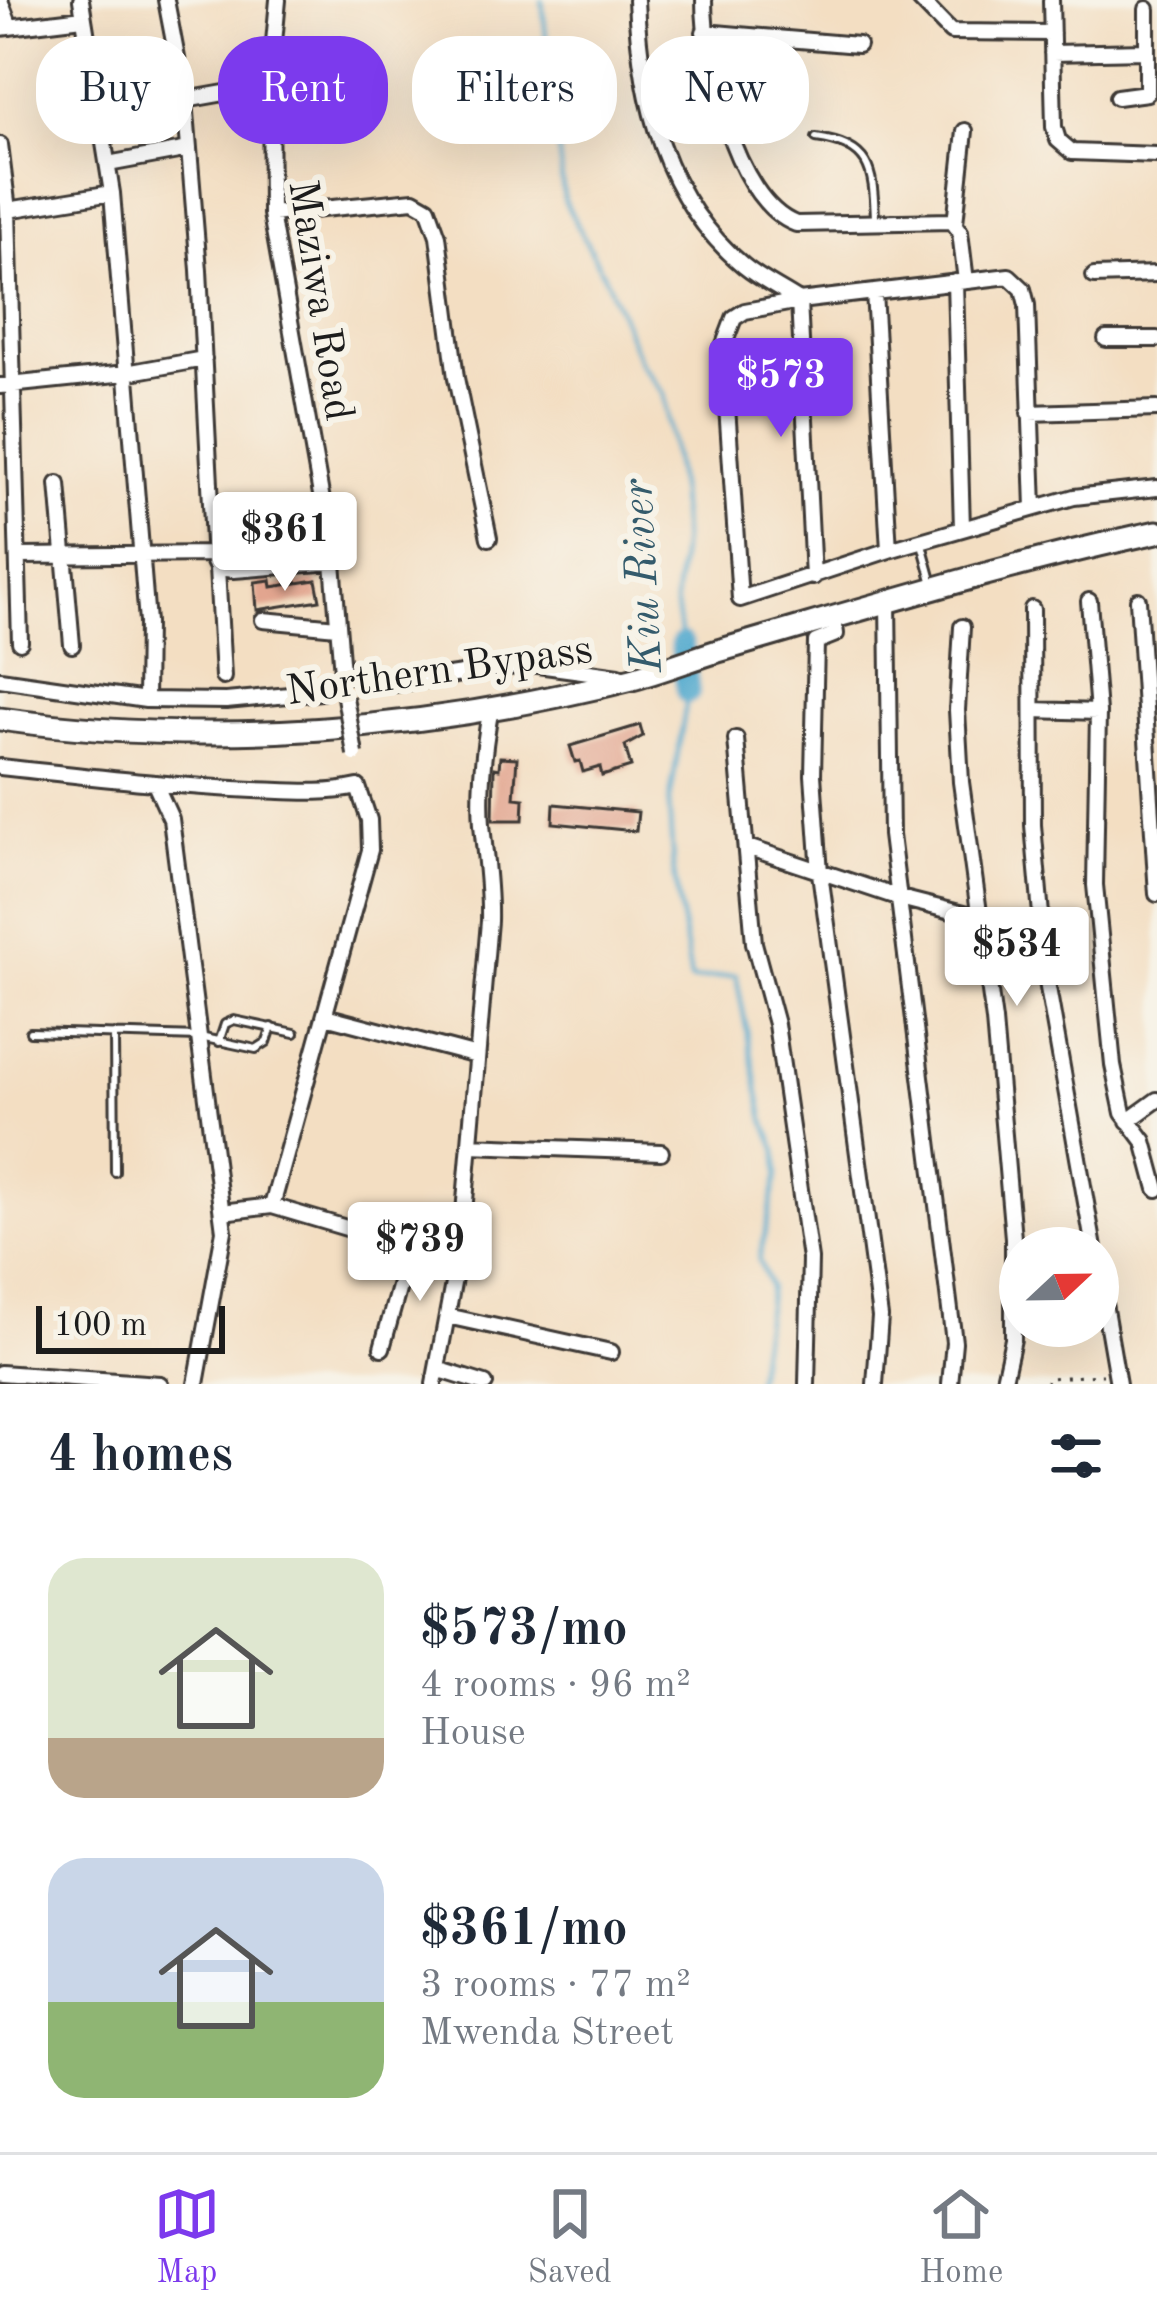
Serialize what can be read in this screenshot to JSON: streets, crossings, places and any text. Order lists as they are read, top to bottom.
{
  "streets": {
    "main road": ["Northern Bypass"],
    "street": ["Maziwa Road"]
  },
  "water": ["Kiu River"],
  "scale_bar": "100 m",
  "north": "right",
  "page": {
    "chip": [
      "Buy",
      "Rent",
      "Filters",
      "New"
    ],
    "price": [
      "$573",
      "$361",
      "$534",
      "$739"
    ],
    "scale": "100 m",
    "heading": "4 homes",
    "list": [
      {
        "name": "$573/mo",
        "note": "4 rooms · 96 m² · House"
      },
      {
        "name": "$361/mo",
        "note": "3 rooms · 77 m² · Mwenda Street"
      }
    ],
    "tabs": ["Map", "Saved", "Home"]
  }
}
